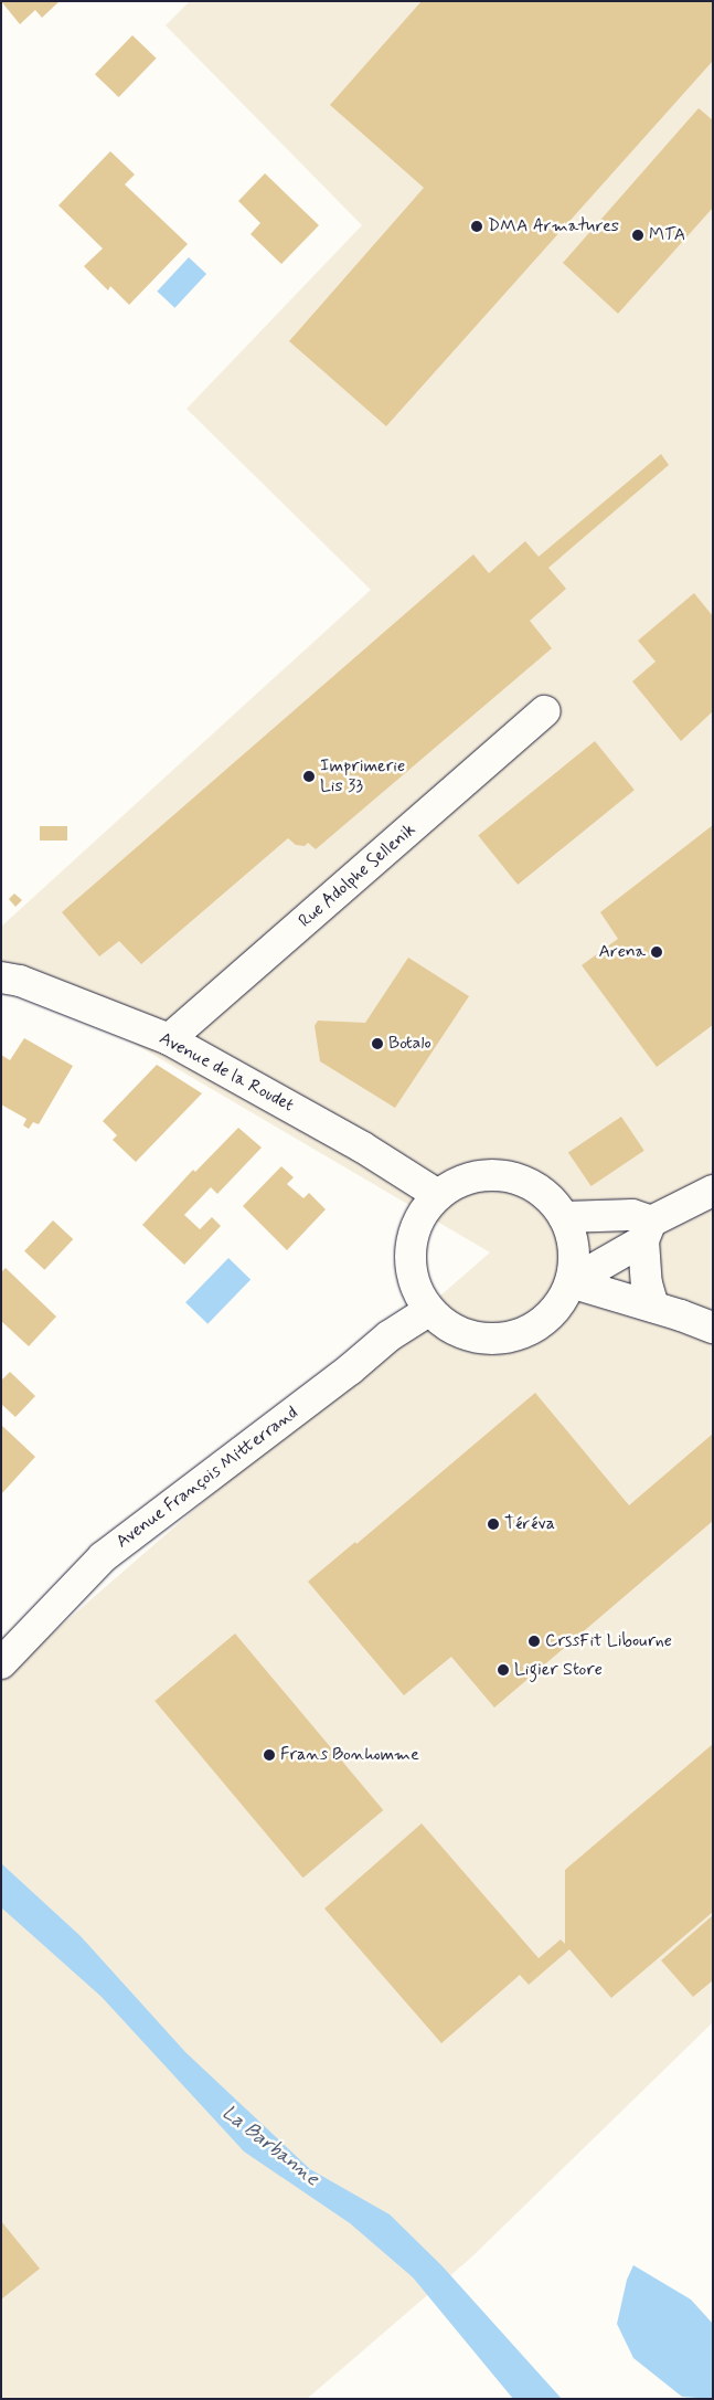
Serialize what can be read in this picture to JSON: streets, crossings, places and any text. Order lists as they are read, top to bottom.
{
  "streets": {
    "main road": ["Rue Adolphe Sellenik", "Avenue de la Roudet", "Avenue François Mitterrand"]
  },
  "crossings": [
    ["Rue Adolphe Sellenik", "Avenue de la Roudet"],
    ["Avenue de la Roudet", "Avenue François Mitterrand"]
  ],
  "water": ["La Barbanne"],
  "places": [
    "DMA Armatures",
    "MTA",
    "Imprimerie Lis 33",
    "Arena",
    "Botalo",
    "Téréva",
    "CrssFit Libourne",
    "Ligier Store",
    "Frans Bonhomme"
  ]
}
